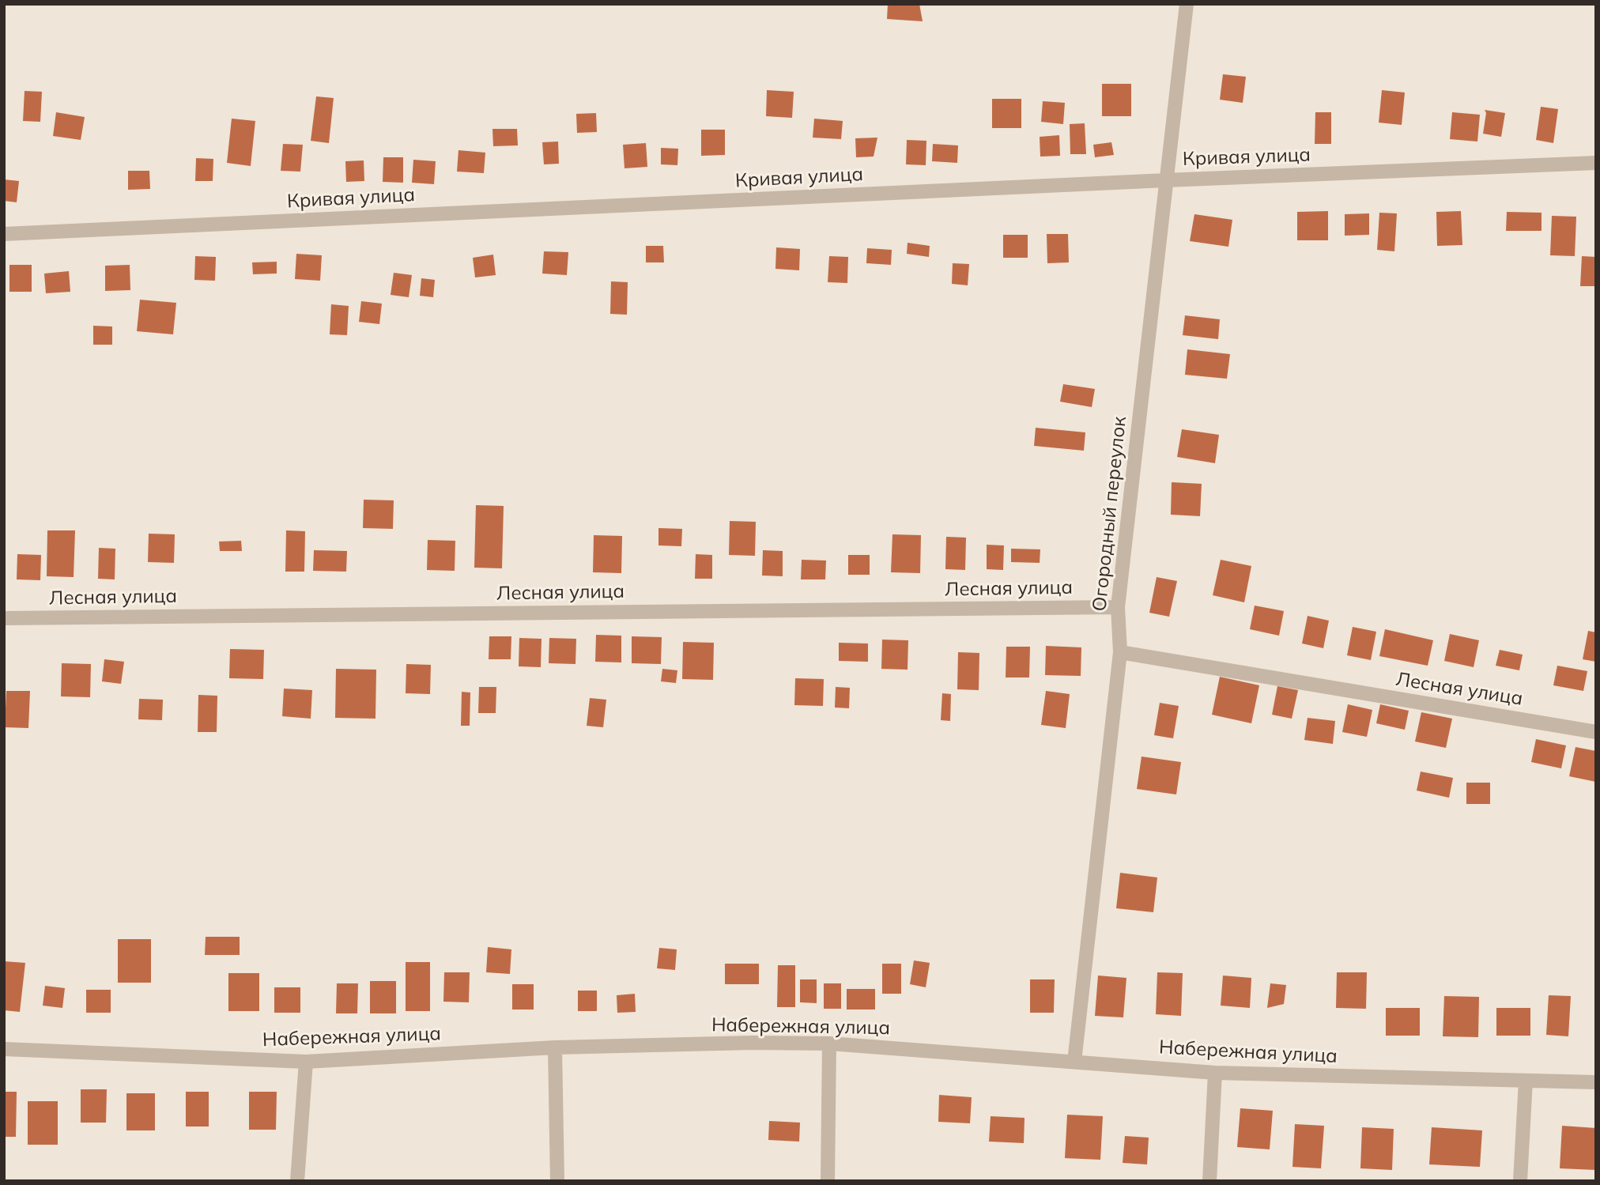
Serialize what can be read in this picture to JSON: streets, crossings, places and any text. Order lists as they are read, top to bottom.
{
  "streets": {
    "street": [
      "Кривая улица",
      "Огородный переулок",
      "Лесная улица",
      "Набережная улица"
    ]
  },
  "crossings": [
    ["Кривая улица", "Огородный переулок"],
    ["Огородный переулок", "Лесная улица"],
    ["Огородный переулок", "Набережная улица"]
  ]
}
